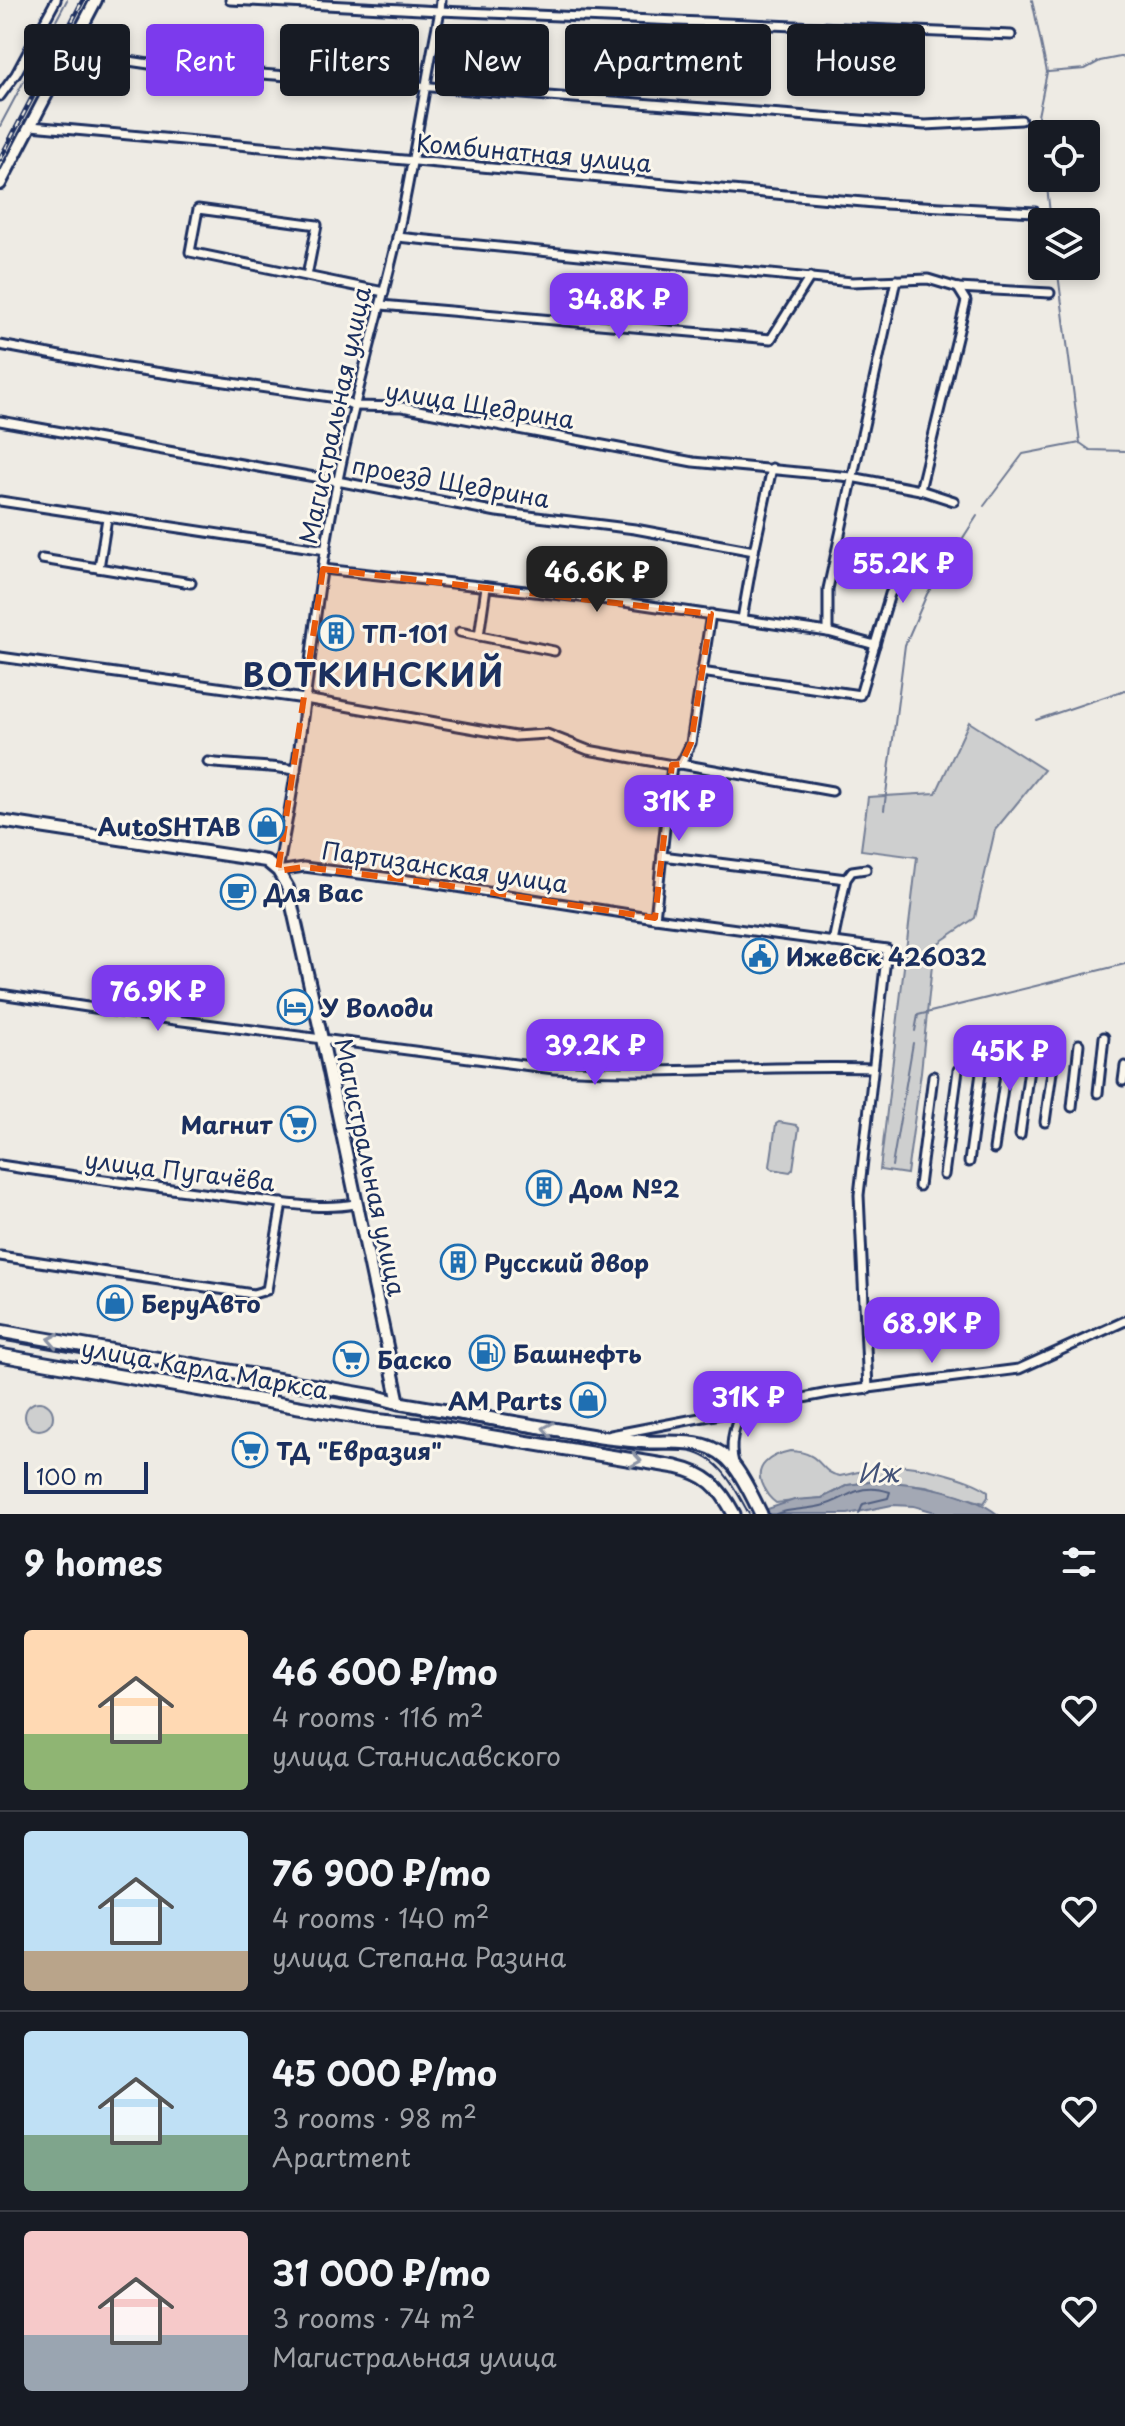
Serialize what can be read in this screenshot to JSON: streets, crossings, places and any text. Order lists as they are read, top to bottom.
{
  "streets": {
    "main road": ["Магистральная улица", "улица Карла Маркса"],
    "street": [
      "Комбинатная улица",
      "улица Щедрина",
      "проезд Щедрина",
      "Партизанская улица",
      "улица Пугачёва"
    ]
  },
  "crossings": [
    ["Комбинатная улица", "Магистральная улица"],
    ["улица Щедрина", "Магистральная улица"],
    ["Магистральная улица", "проезд Щедрина"],
    ["Магистральная улица", "Партизанская улица"],
    ["Магистральная улица", "улица Пугачёва"],
    ["Магистральная улица", "улица Карла Маркса"]
  ],
  "districts": ["ВОТКИНСКИЙ"],
  "water": ["Иж"],
  "places": {
    "building": ["ТП-101", "Дом №2", "Русский двор"],
    "shop": ["AutoSHTAB", "БеруАвто", "AM Parts"],
    "cafe": ["Для Вас"],
    "public building": ["Ижевск 426032"],
    "hotel": ["У Володи"],
    "supermarket": ["Магнит", "Баско", "ТД \"Евразия\""],
    "fuel station": ["Башнефть"]
  },
  "scale_bar": "100 m",
  "page": {
    "chip": [
      "Buy",
      "Rent",
      "Filters",
      "New",
      "Apartment",
      "House"
    ],
    "price": [
      "34.8K ₽",
      "55.2K ₽",
      "46.6K ₽",
      "31K ₽",
      "76.9K ₽",
      "39.2K ₽",
      "45K ₽",
      "68.9K ₽",
      "31K ₽"
    ],
    "scale": "100 m",
    "heading": "9 homes",
    "list": [
      {
        "name": "46 600 ₽/mo",
        "note": "4 rooms · 116 m² · улица Станиславского"
      },
      {
        "name": "76 900 ₽/mo",
        "note": "4 rooms · 140 m² · улица Степана Разина"
      },
      {
        "name": "45 000 ₽/mo",
        "note": "3 rooms · 98 m² · Apartment"
      },
      {
        "name": "31 000 ₽/mo",
        "note": "3 rooms · 74 m² · Магистральная улица"
      }
    ]
  }
}
